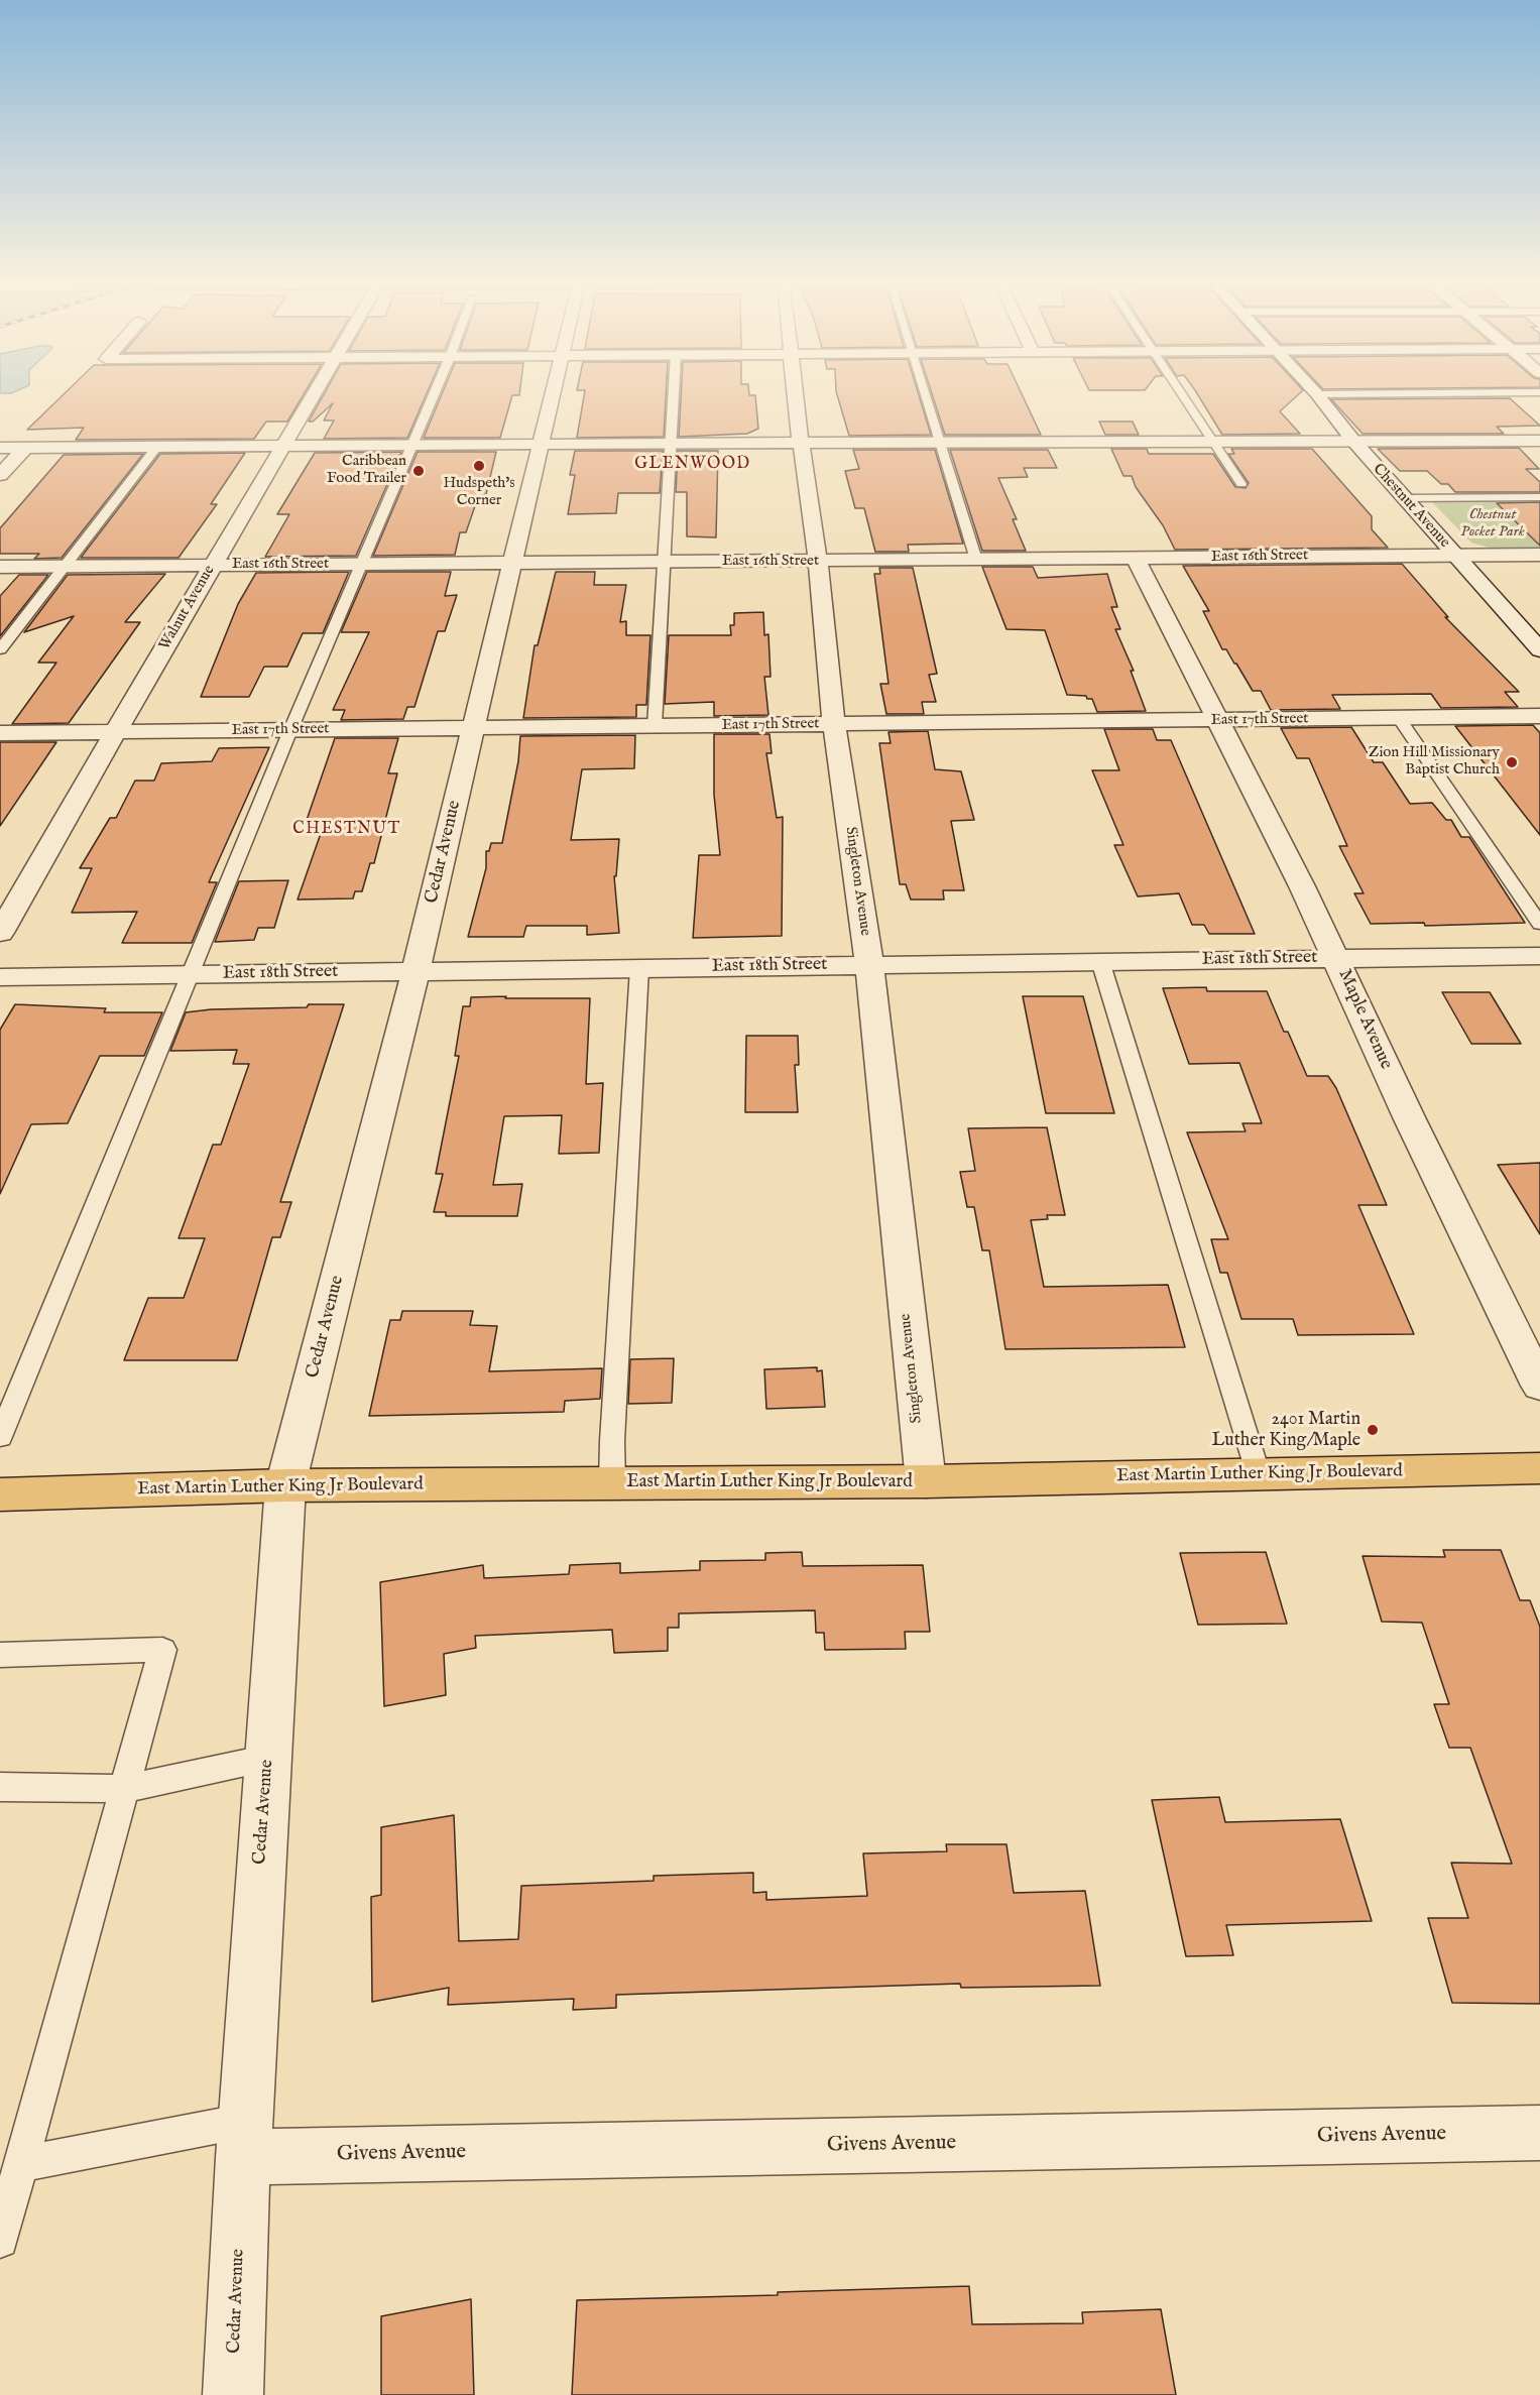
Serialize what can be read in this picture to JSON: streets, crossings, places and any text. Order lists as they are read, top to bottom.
{
  "streets": {
    "main road": ["East Martin Luther King Jr Boulevard"],
    "street": [
      "Chestnut Avenue",
      "East 16th Street",
      "Walnut Avenue",
      "East 17th Street",
      "Cedar Avenue",
      "Singleton Avenue",
      "East 18th Street",
      "Maple Avenue",
      "Givens Avenue"
    ]
  },
  "crossings": [
    ["Chestnut Avenue", "East 16th Street"],
    ["East 16th Street", "Walnut Avenue"],
    ["East 16th Street", "Cedar Avenue"],
    ["East 16th Street", "Singleton Avenue"],
    ["East 16th Street", "Maple Avenue"],
    ["Walnut Avenue", "East 17th Street"],
    ["East 17th Street", "Cedar Avenue"],
    ["East 17th Street", "Singleton Avenue"],
    ["East 17th Street", "Maple Avenue"],
    ["Cedar Avenue", "East 18th Street"],
    ["Cedar Avenue", "East Martin Luther King Jr Boulevard"],
    ["Cedar Avenue", "Givens Avenue"],
    ["Singleton Avenue", "East 18th Street"],
    ["Singleton Avenue", "East Martin Luther King Jr Boulevard"],
    ["East 18th Street", "Maple Avenue"]
  ],
  "districts": ["GLENWOOD", "CHESTNUT"],
  "parks": ["Chestnut Pocket Park"],
  "places": [
    "Hudspeth's Corner",
    "Caribbean Food Trailer",
    "Zion Hill Missionary Baptist Church",
    "2401 Martin Luther King/Maple"
  ]
}
